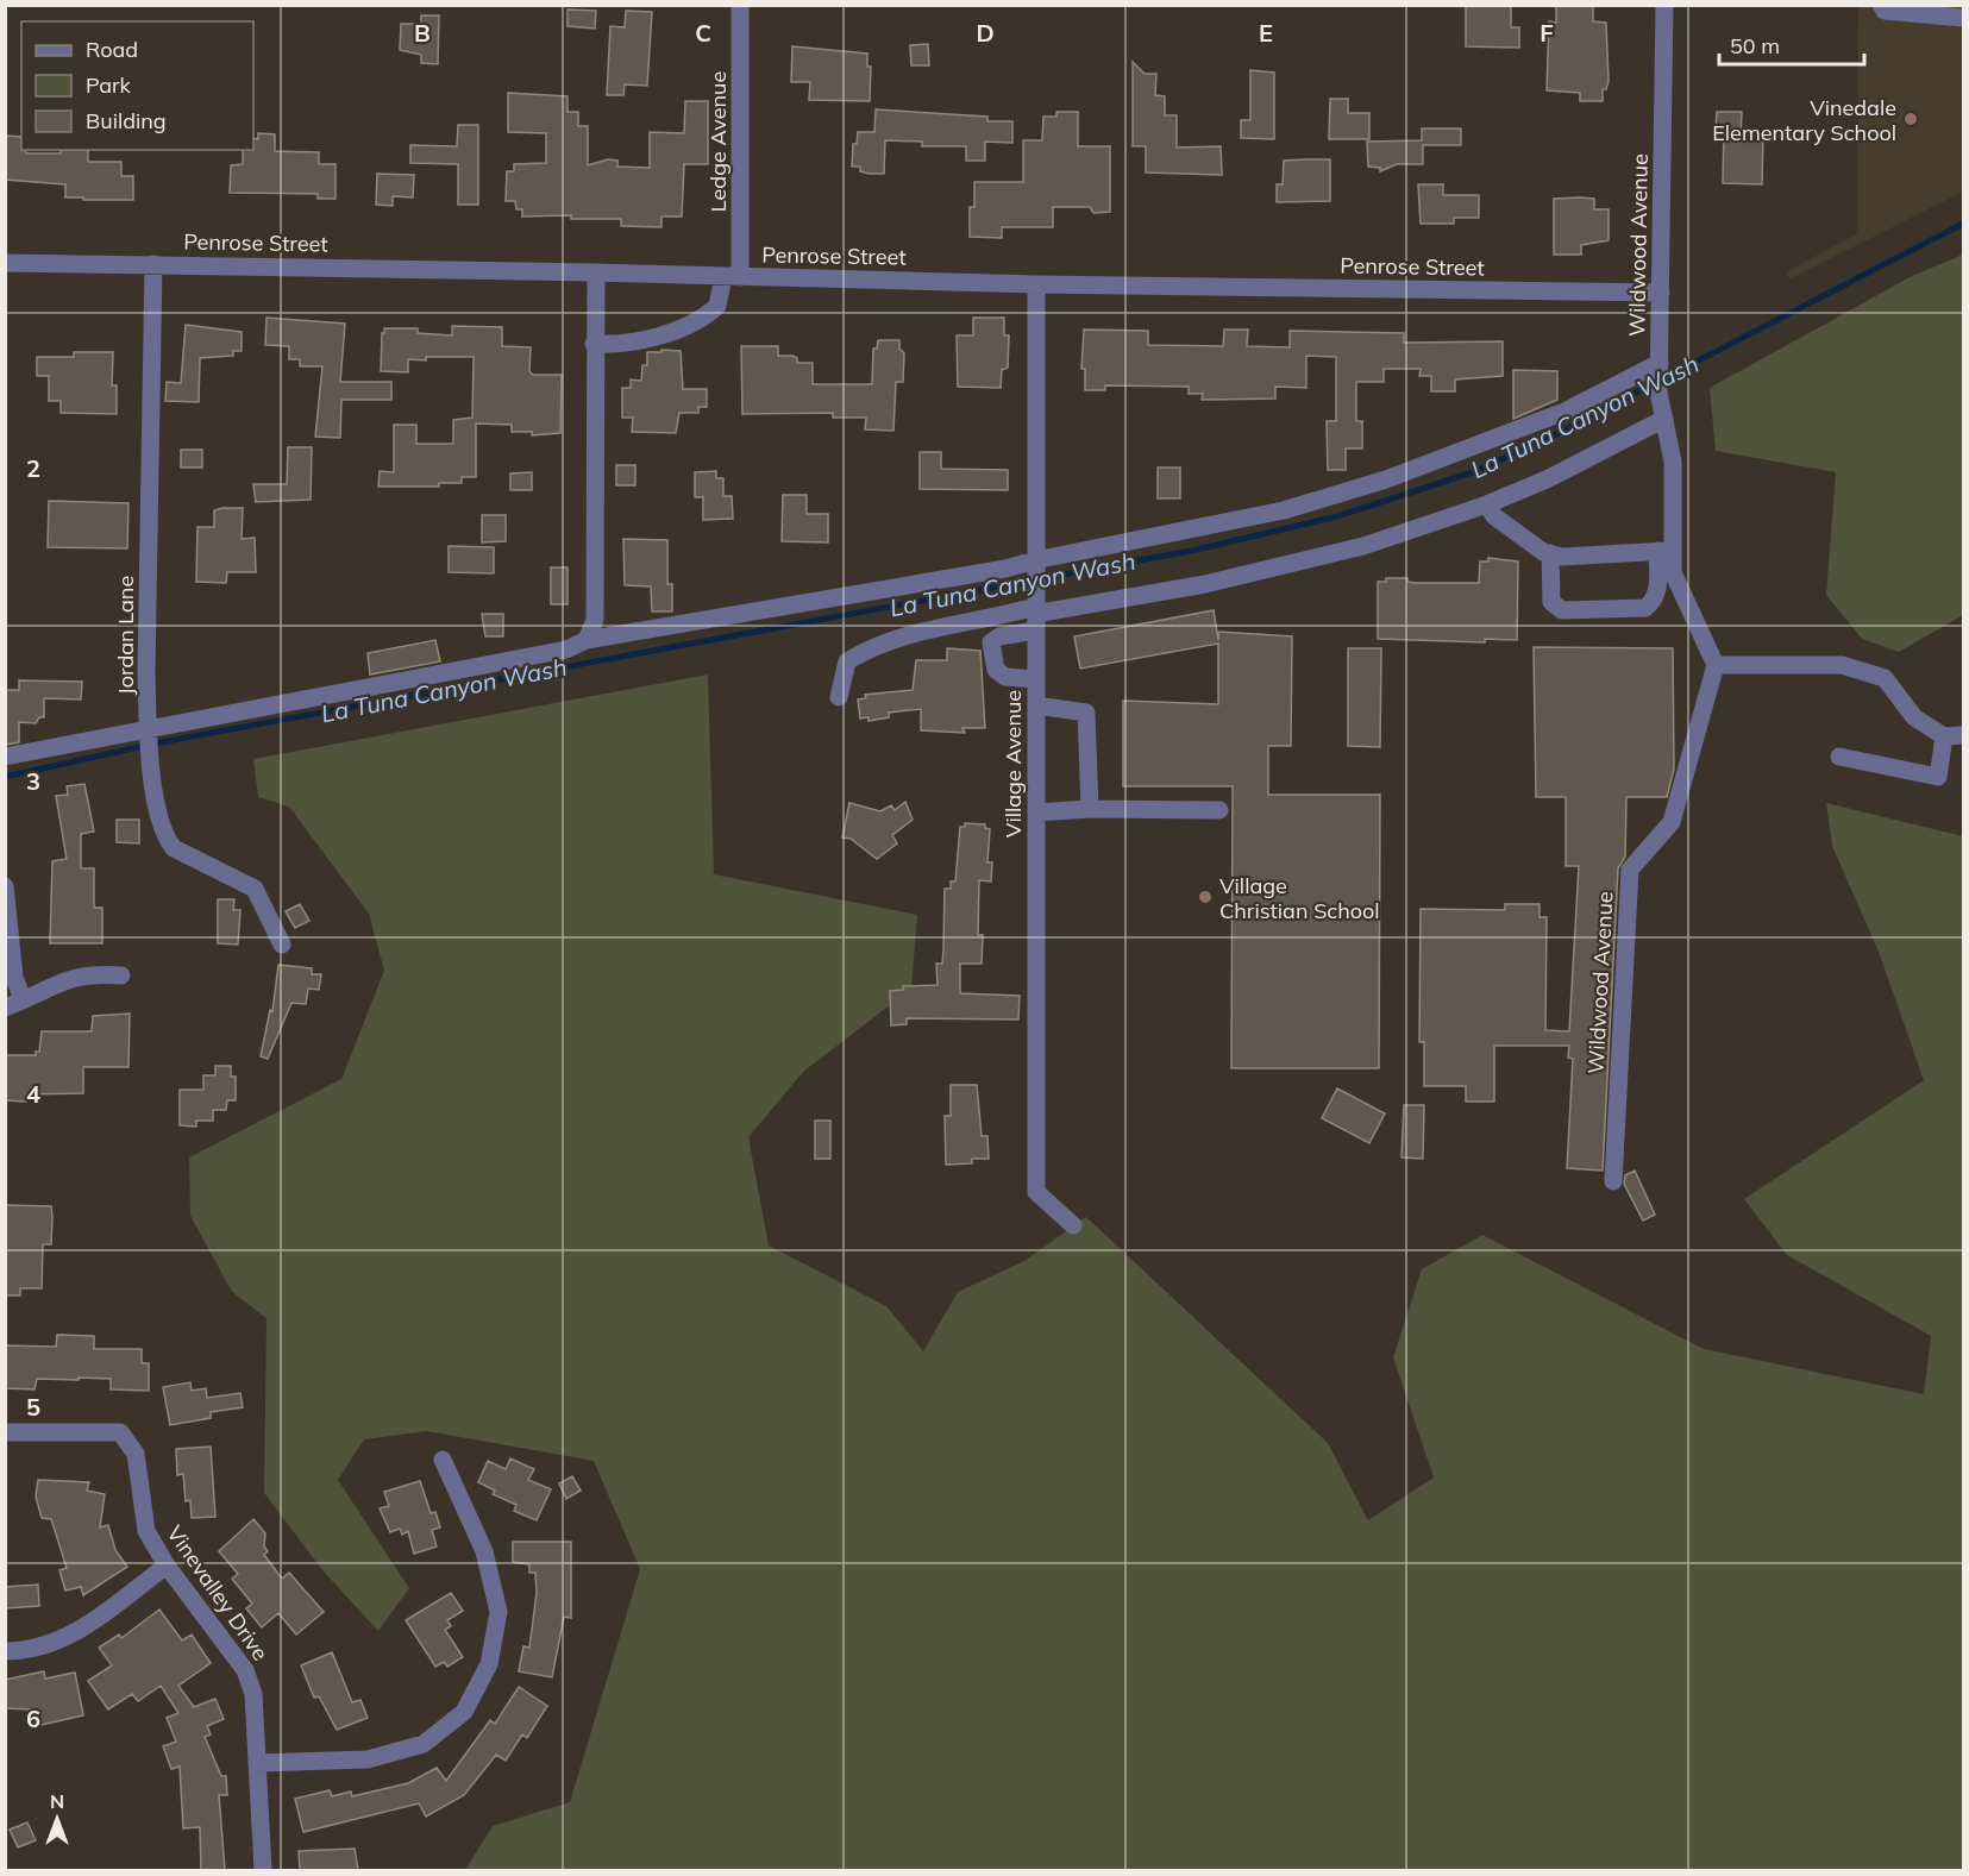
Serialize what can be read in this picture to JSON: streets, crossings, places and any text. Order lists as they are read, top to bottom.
{
  "streets": {
    "street": [
      "Ledge Avenue",
      "Penrose Street",
      "Wildwood Avenue",
      "Jordan Lane",
      "Village Avenue",
      "Vinevalley Drive"
    ]
  },
  "crossings": [
    ["Ledge Avenue", "Penrose Street"],
    ["Penrose Street", "Wildwood Avenue"],
    ["Penrose Street", "Jordan Lane"],
    ["Penrose Street", "Village Avenue"]
  ],
  "water": ["La Tuna Canyon Wash"],
  "places": ["Vinedale Elementary School", "Village Christian School"],
  "legend": ["Road", "Park", "Building"],
  "scale_bar": "50 m",
  "north": "top",
  "grid": {
    "columns": [
      "B",
      "C",
      "D",
      "E",
      "F"
    ],
    "rows": [
      "2",
      "3",
      "4",
      "5",
      "6"
    ]
  }
}
